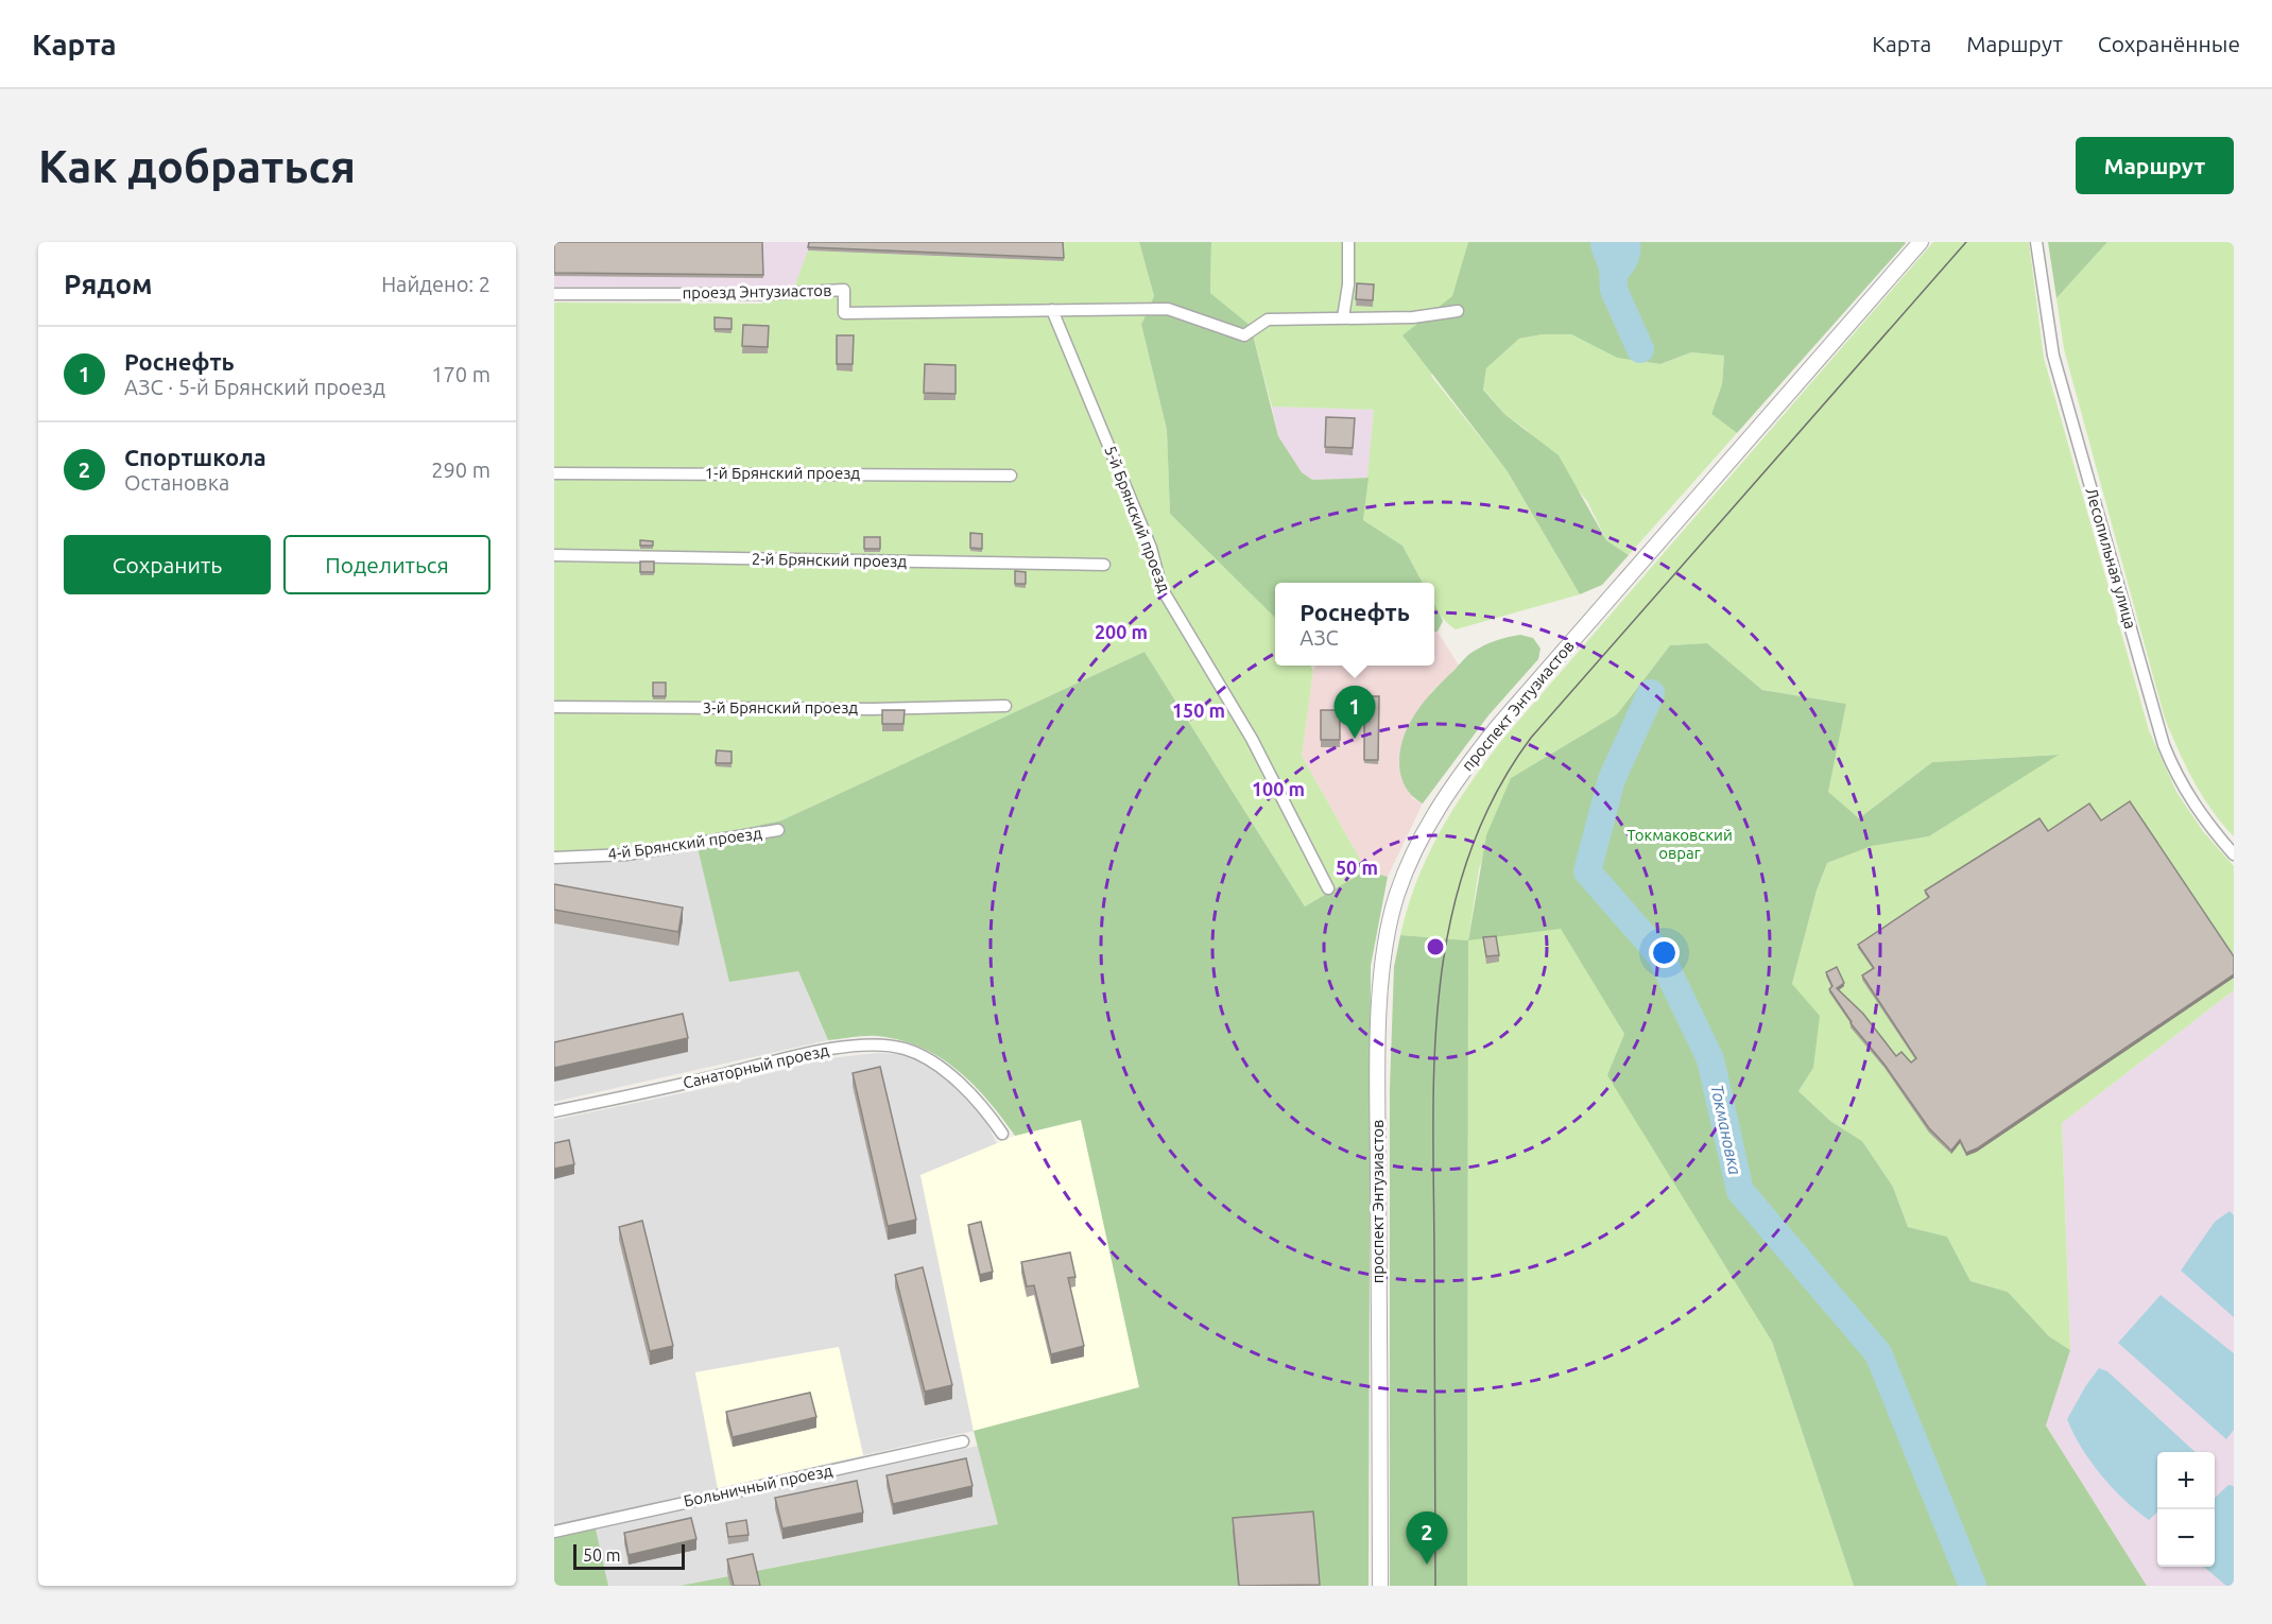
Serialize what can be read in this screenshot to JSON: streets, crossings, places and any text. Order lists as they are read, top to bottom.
{
  "streets": {
    "street": [
      "проезд Энтузиастов",
      "1-й Брянский проезд",
      "5-й Брянский проезд",
      "Лесопильная улица",
      "2-й Брянский проезд",
      "проспект Энтузиастов",
      "3-й Брянский проезд",
      "4-й Брянский проезд",
      "Санаторный проезд",
      "Больничный проезд"
    ]
  },
  "crossings": [
    ["проезд Энтузиастов", "5-й Брянский проезд"]
  ],
  "water": ["Токмановка"],
  "parks": ["Токмаковский овраг"],
  "scale_bar": "50 m",
  "page": {
    "header": "Карта",
    "nav": ["Карта", "Маршрут", "Сохранённые"],
    "buttons": [
      "Маршрут",
      ["Сохранить", "Поделиться"]
    ],
    "title": "Как добраться",
    "heading": ["Рядом", "Найдено: 2"],
    "list": [
      {
        "mark": "1",
        "name": "Роснефть",
        "note": "АЗС · 5-й Брянский проезд",
        "value": "170 m"
      },
      {
        "mark": "2",
        "name": "Спортшкола",
        "note": "Остановка",
        "value": "290 m"
      }
    ],
    "popup": ["Роснефть", "АЗС"],
    "pins": ["1", "2"],
    "map_buttons": ["+", "−"],
    "scale": "50 m"
  },
  "rings": [
    "200 m",
    "150 m",
    "100 m",
    "50 m"
  ]
}
